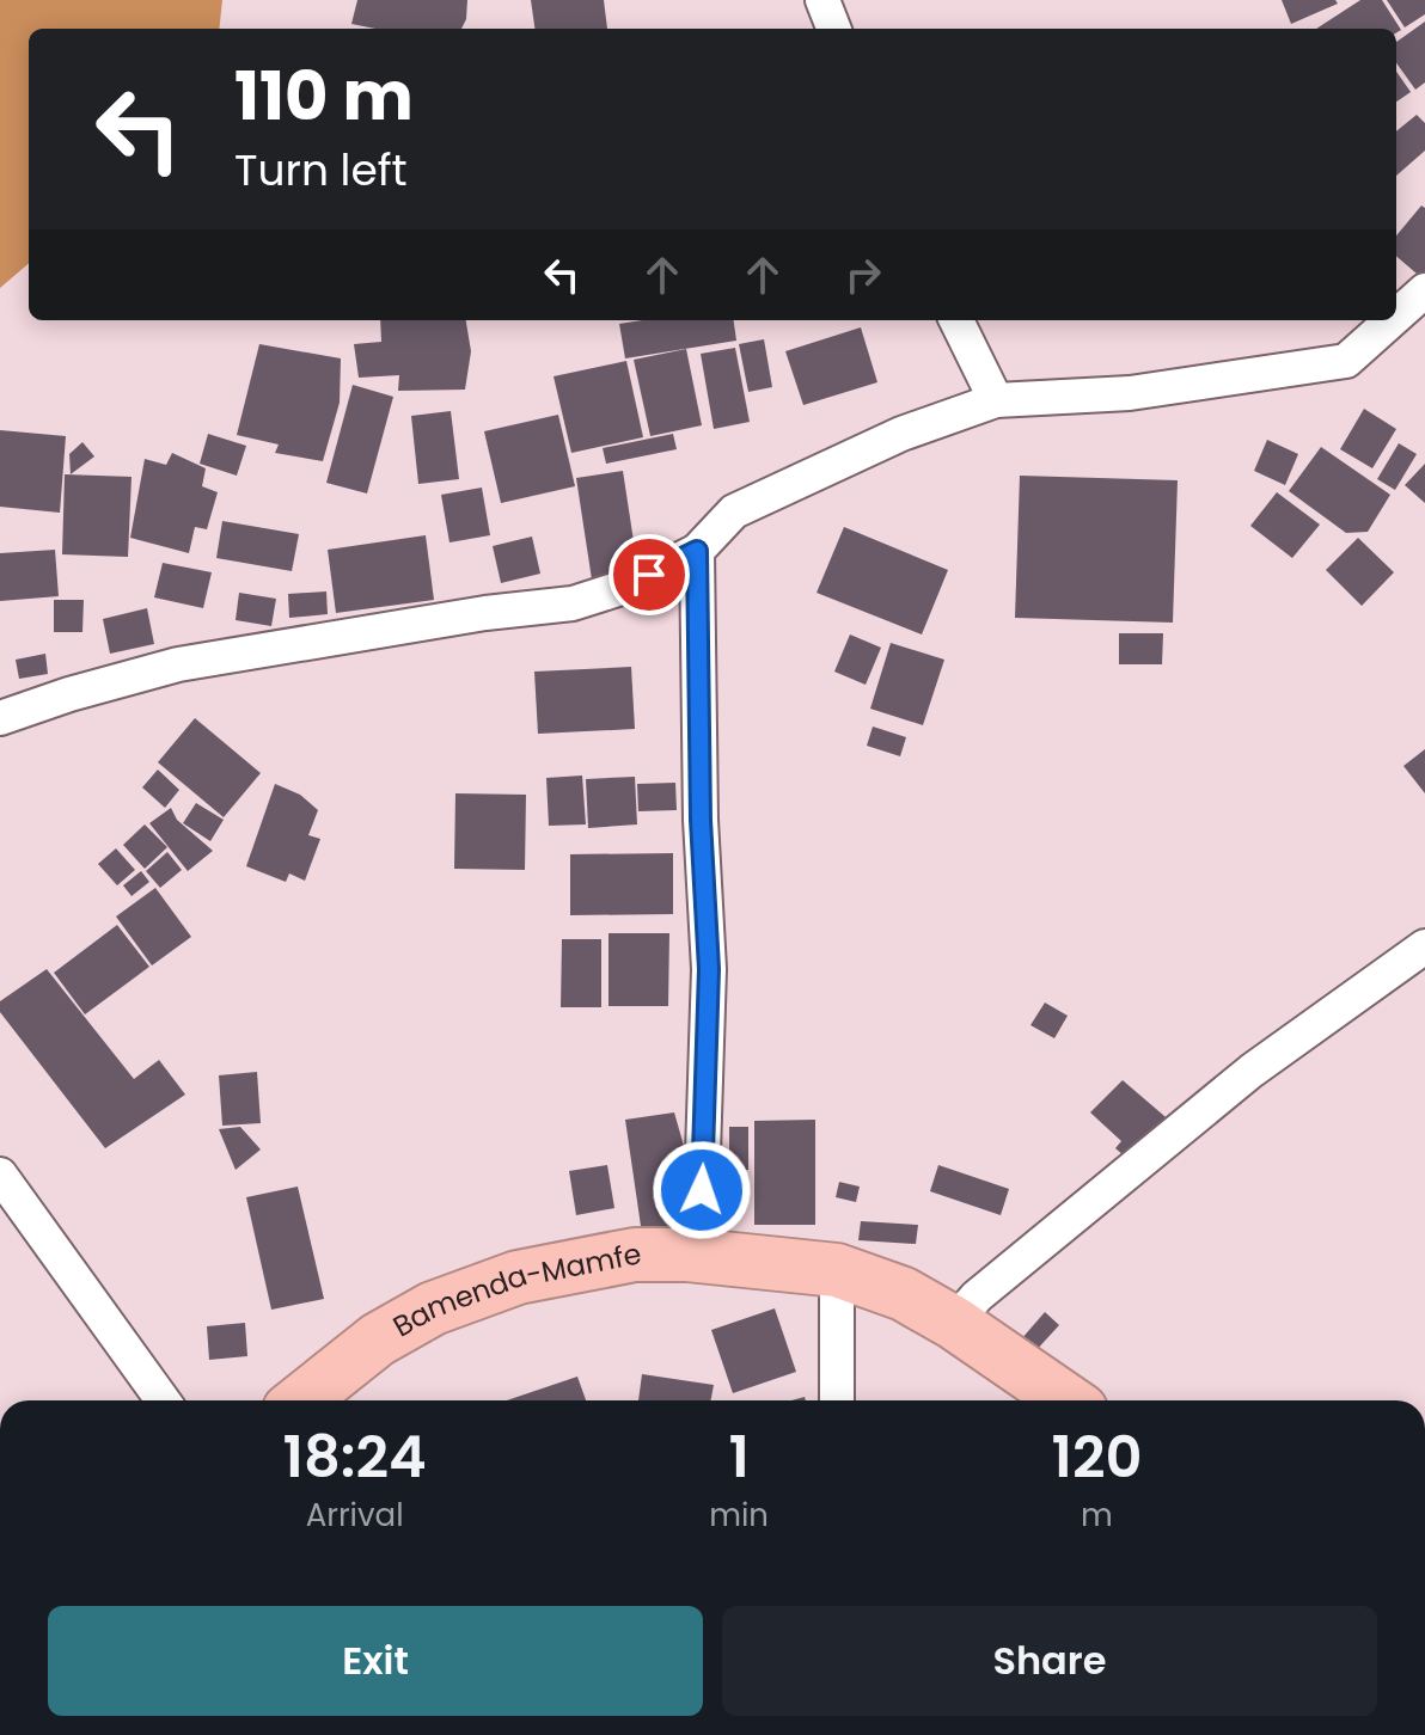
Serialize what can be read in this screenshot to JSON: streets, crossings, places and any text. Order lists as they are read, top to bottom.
{
  "streets": {
    "highway": ["Bamenda-Mamfe"]
  },
  "page": {
    "turn": ["110 m", "Turn left"],
    "eta": [
      "18:24",
      "Arrival",
      "1",
      "min",
      "120",
      "m"
    ],
    "buttons": ["Exit", "Share"]
  }
}
